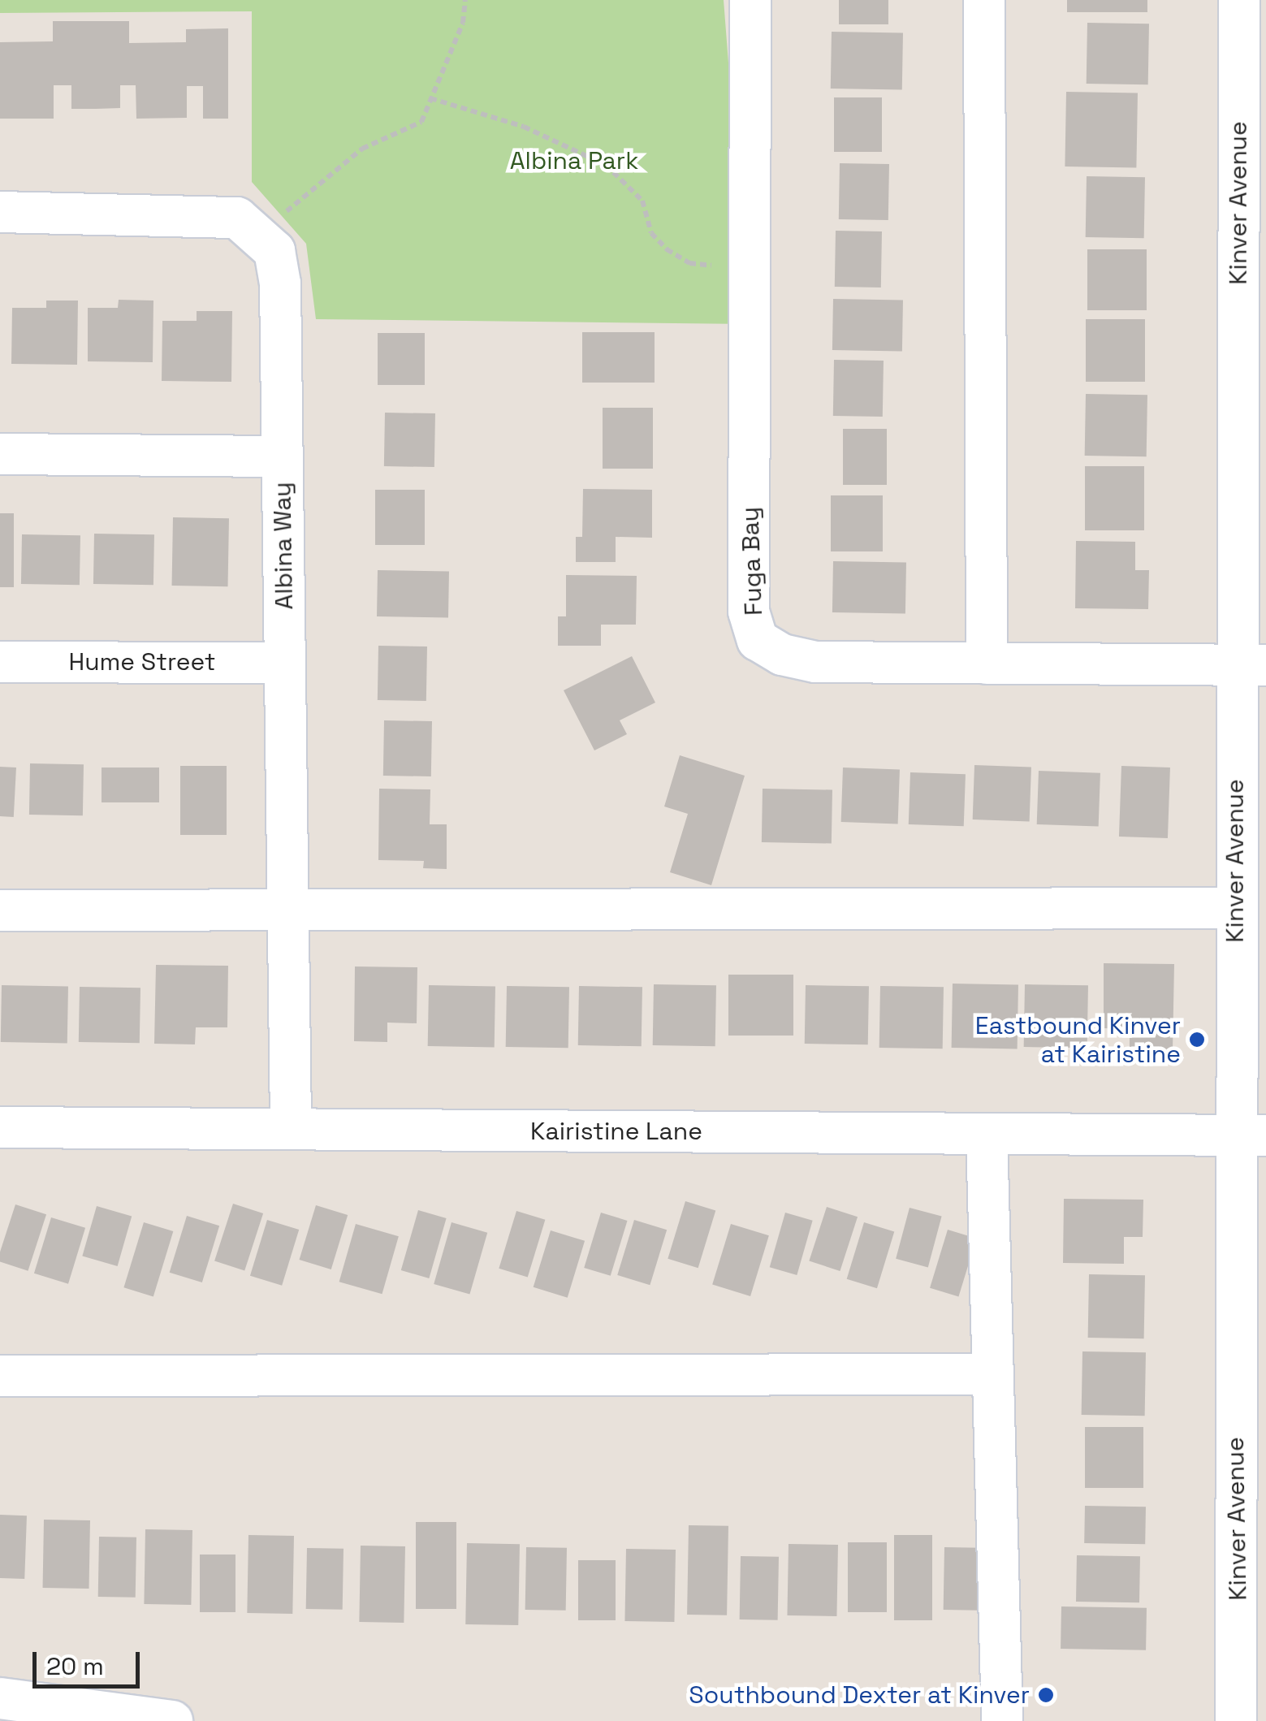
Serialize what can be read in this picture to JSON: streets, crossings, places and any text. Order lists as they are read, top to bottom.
{
  "streets": {
    "street": [
      "Kinver Avenue",
      "Albina Way",
      "Fuga Bay",
      "Hume Street",
      "Kairistine Lane"
    ]
  },
  "crossings": [
    ["Kinver Avenue", "Fuga Bay"],
    ["Kinver Avenue", "Kairistine Lane"],
    ["Albina Way", "Hume Street"],
    ["Albina Way", "Kairistine Lane"]
  ],
  "parks": ["Albina Park"],
  "places": ["Eastbound Kinver at Kairistine", "Southbound Dexter at Kinver"],
  "scale_bar": "20 m"
}
